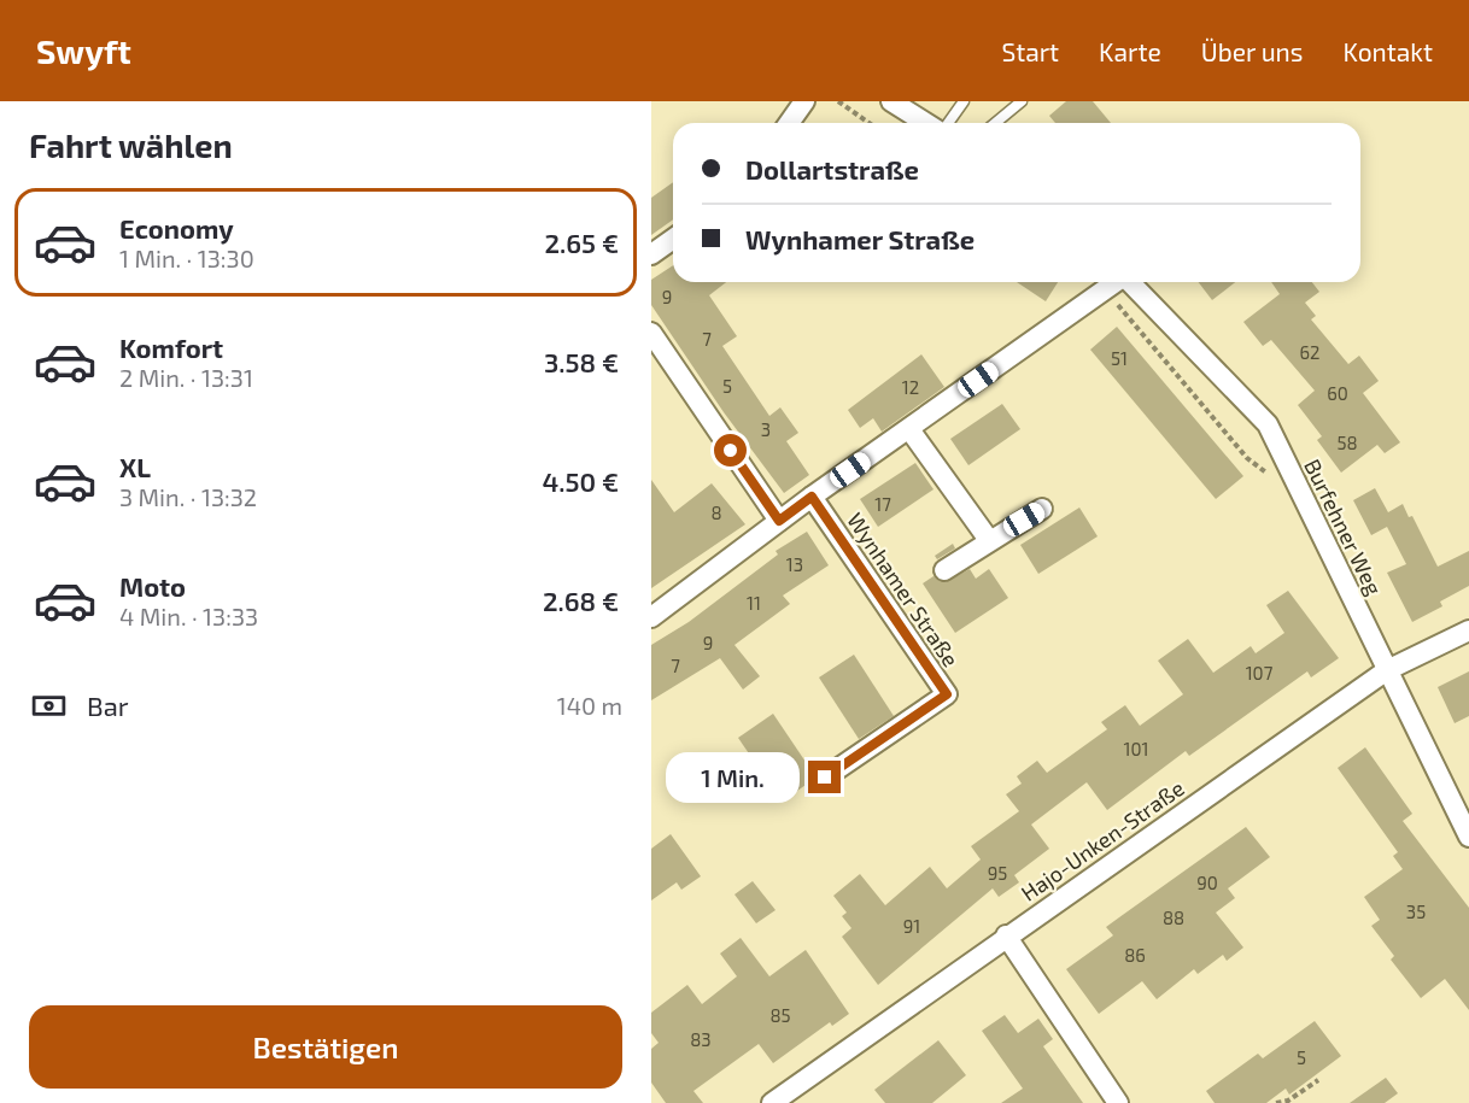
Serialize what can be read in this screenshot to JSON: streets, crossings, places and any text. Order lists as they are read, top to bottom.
{
  "streets": {
    "street": ["Burfehner Weg", "Wynhamer Straße", "Hajo-Unken-Straße"]
  },
  "crossings": [
    ["Burfehner Weg", "Hajo-Unken-Straße"]
  ],
  "house_numbers": [
    "9",
    "7",
    "62",
    "51",
    "5",
    "12",
    "60",
    "3",
    "58",
    "17",
    "8",
    "13",
    "11",
    "9",
    "7",
    "107",
    "101",
    "95",
    "90",
    "35",
    "88",
    "91",
    "86",
    "85",
    "83",
    "5"
  ],
  "page": {
    "header": "Swyft",
    "nav": [
      "Start",
      "Karte",
      "Über uns",
      "Kontakt"
    ],
    "heading": "Fahrt wählen",
    "banner": ["Dollartstraße", "Wynhamer Straße"],
    "list": [
      {
        "name": "Economy",
        "note": "1 Min. · 13:30",
        "value": "2.65 €"
      },
      {
        "name": "Komfort",
        "note": "2 Min. · 13:31",
        "value": "3.58 €"
      },
      {
        "name": "XL",
        "note": "3 Min. · 13:32",
        "value": "4.50 €"
      },
      {
        "name": "Moto",
        "note": "4 Min. · 13:33",
        "value": "2.68 €"
      }
    ],
    "pay": ["Bar", "140 m"],
    "bubble": "1 Min.",
    "buttons": "Bestätigen"
  }
}
